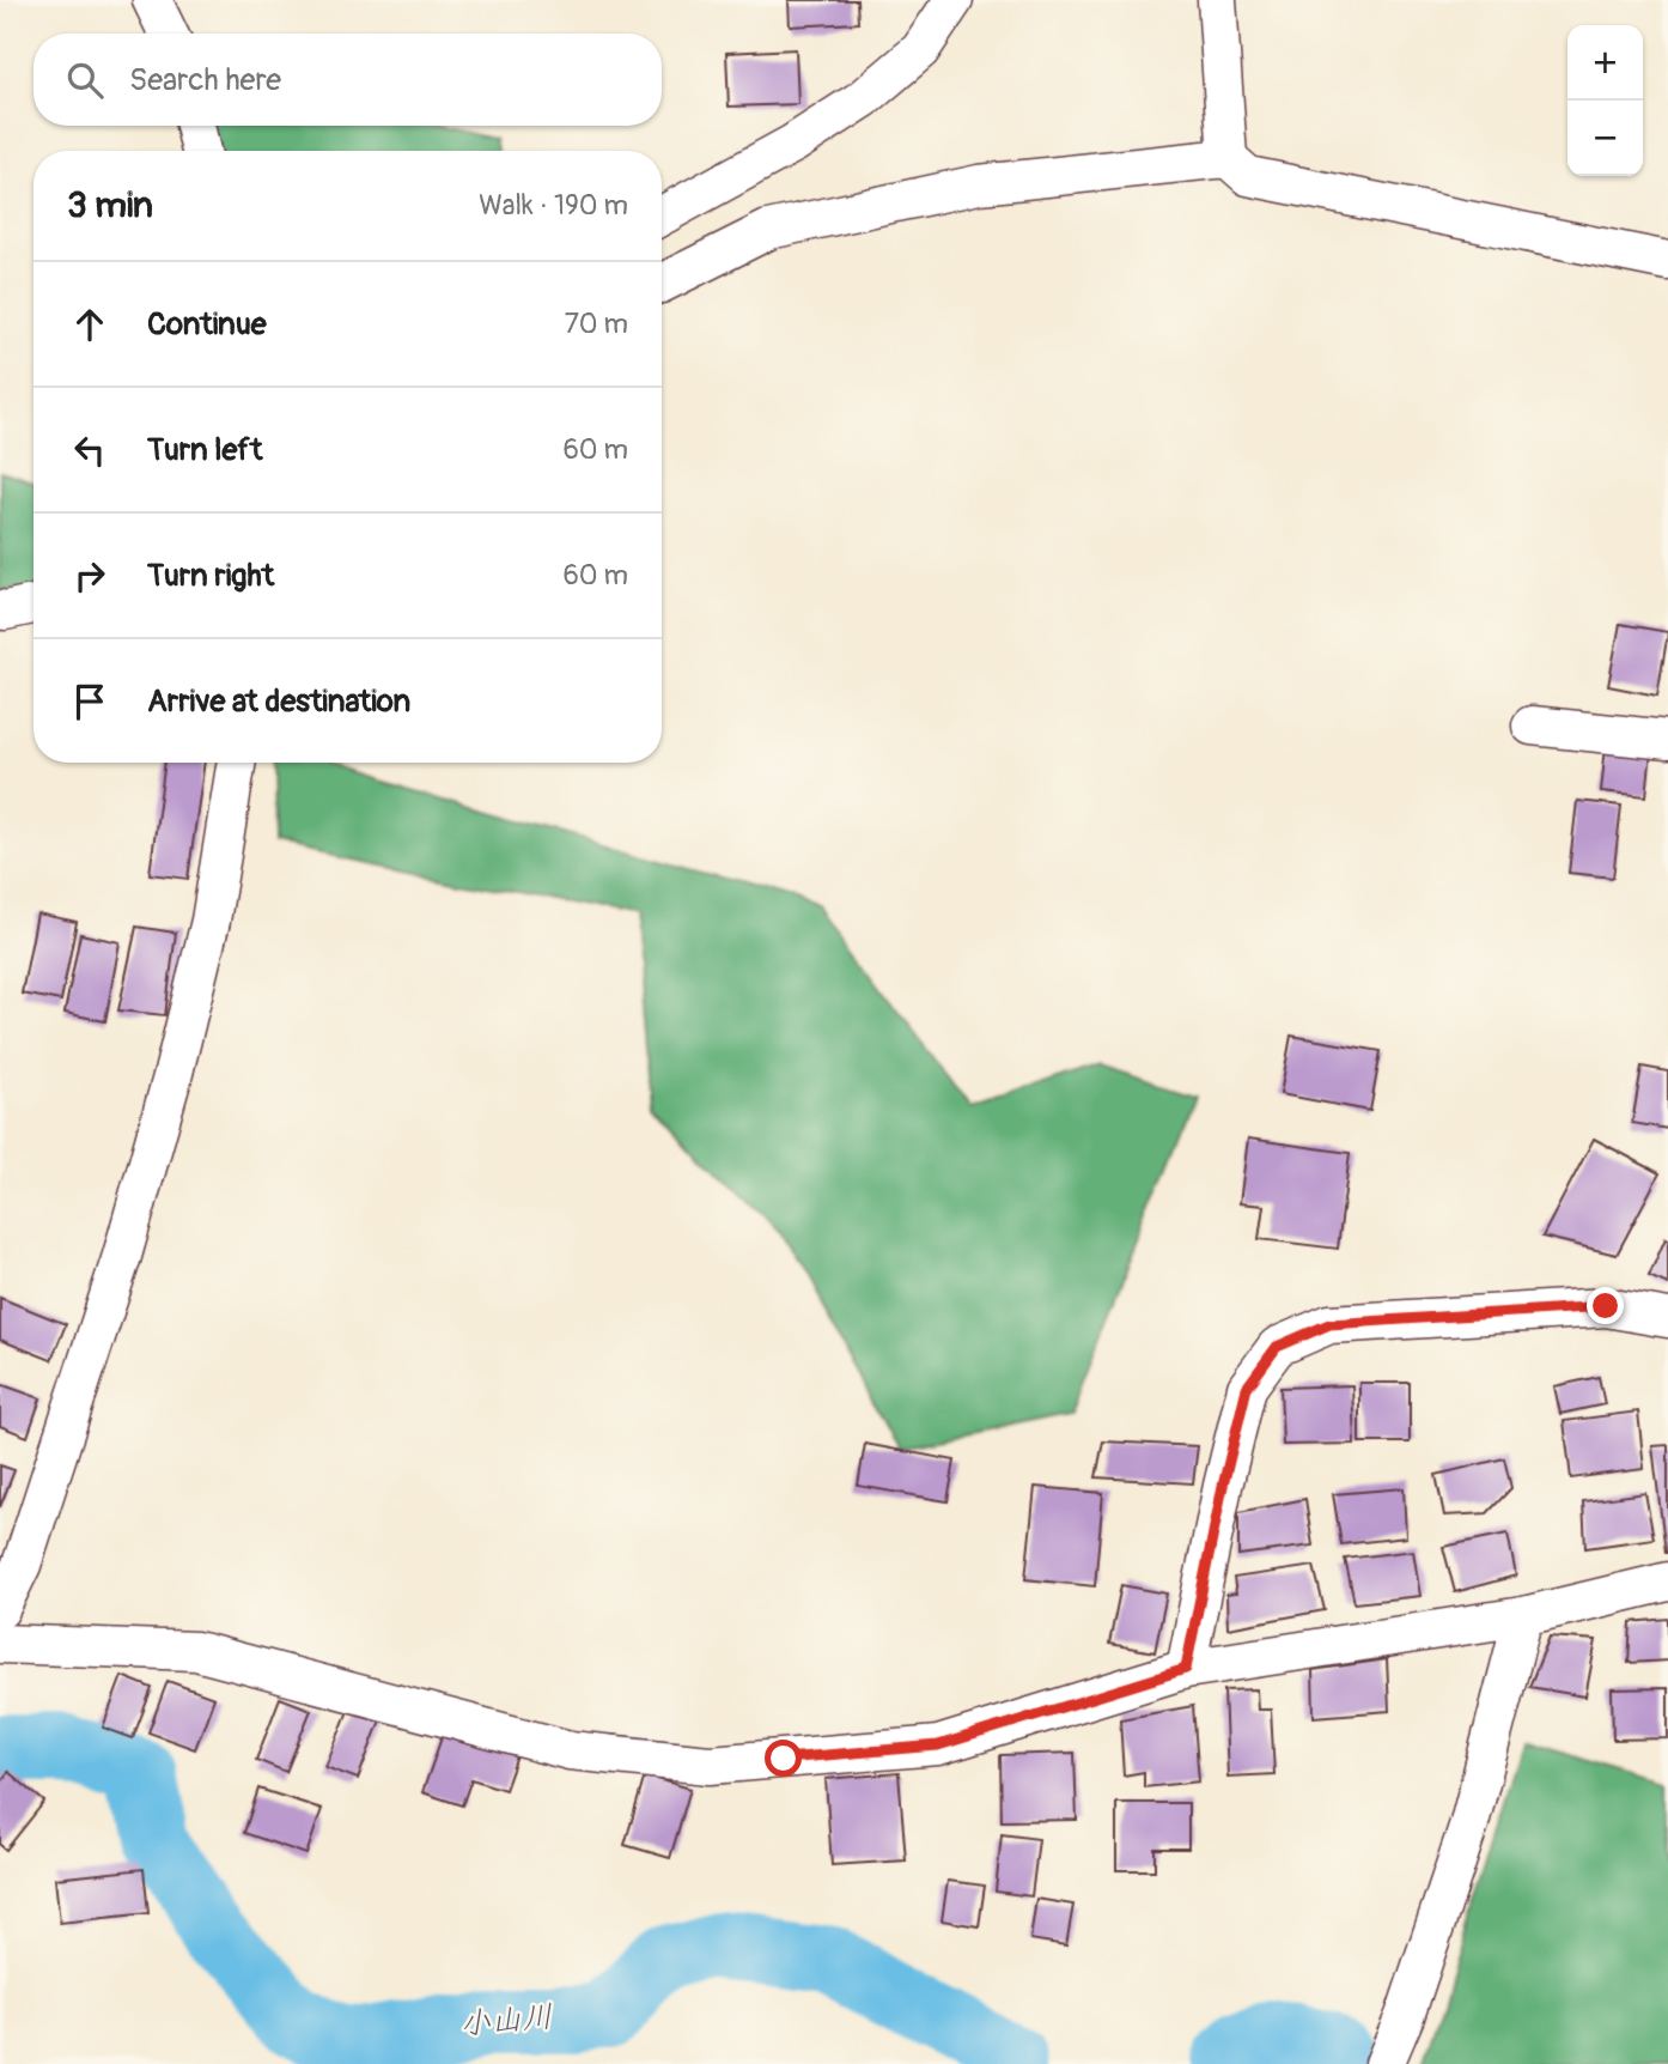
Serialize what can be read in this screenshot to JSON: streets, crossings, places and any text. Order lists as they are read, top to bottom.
{
  "water": ["小山川"],
  "page": {
    "map_buttons": ["+", "−"],
    "search": "Search here",
    "heading": ["3 min", "Walk · 190 m"],
    "list": [
      ["Continue", "70 m"],
      ["Turn left", "60 m"],
      ["Turn right", "60 m"],
      "Arrive at destination"
    ]
  }
}
